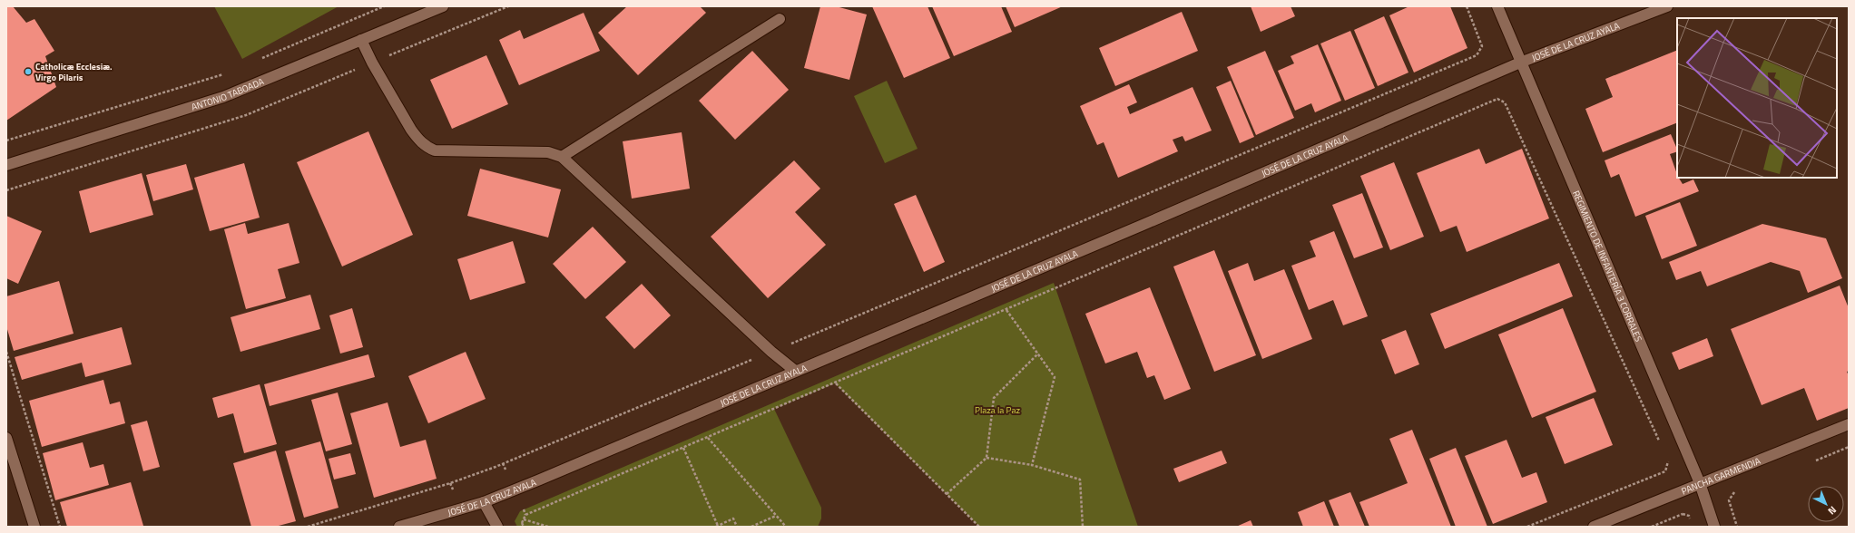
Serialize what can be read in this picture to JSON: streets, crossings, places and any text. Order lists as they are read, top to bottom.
{
  "streets": {
    "street": [
      "JOSÉ DE LA CRUZ AYALA",
      "ANTONIO TABOADA",
      "REGIMIENTO DE INFANTERÍA 3 CORRALES",
      "PANCHA GARMENDIA"
    ]
  },
  "crossings": [
    ["JOSÉ DE LA CRUZ AYALA", "REGIMIENTO DE INFANTERÍA 3 CORRALES"],
    ["REGIMIENTO DE INFANTERÍA 3 CORRALES", "PANCHA GARMENDIA"]
  ],
  "parks": ["Plaza la Paz"],
  "places": ["Catholicæ Ecclesiæ. Virgo Pilaris"],
  "north": "bottom right"
}
